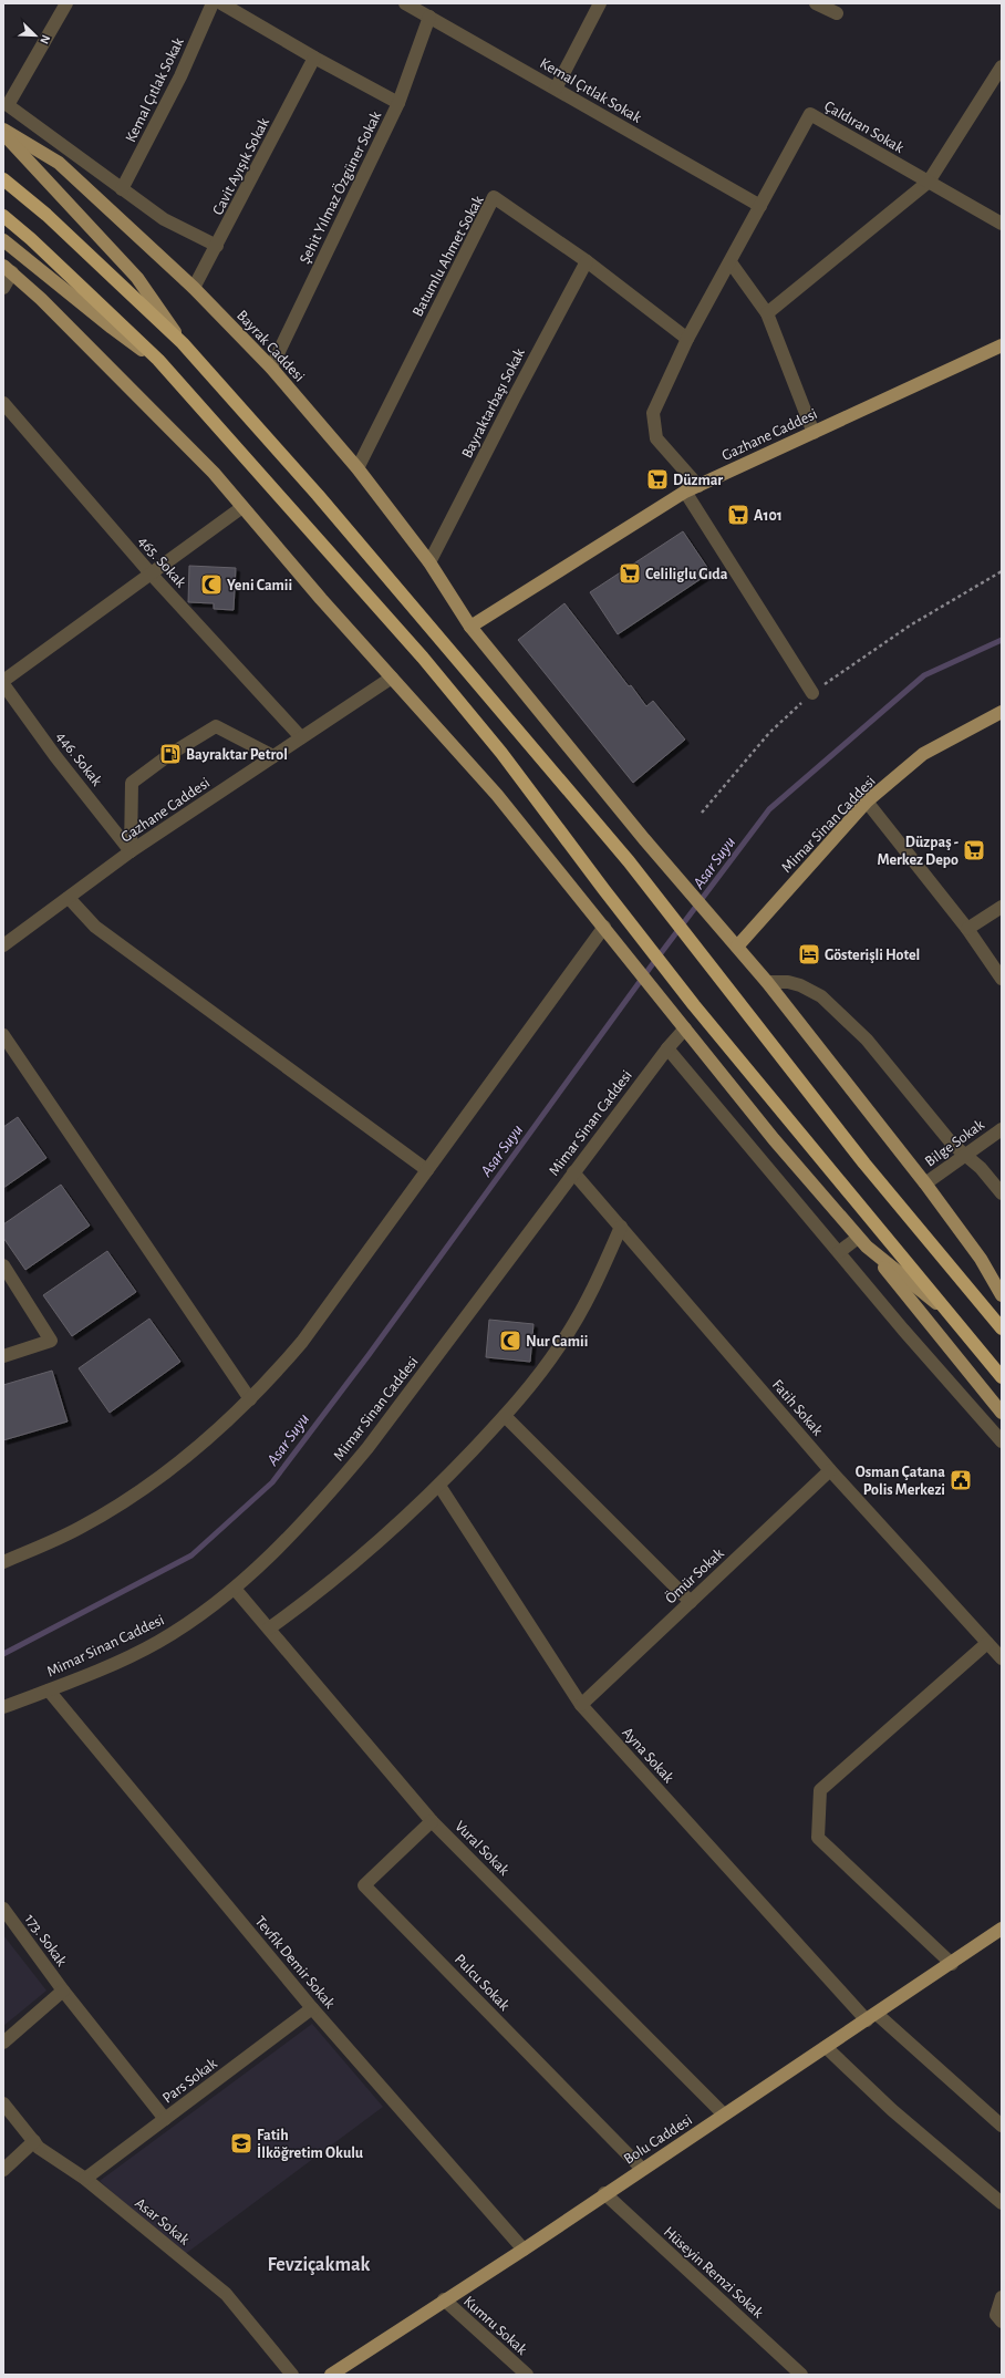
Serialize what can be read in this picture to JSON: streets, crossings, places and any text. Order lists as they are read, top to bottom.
{
  "streets": {
    "main road": [
      "Bayrak Caddesi",
      "Gazhane Caddesi",
      "Mimar Sinan Caddesi",
      "Bolu Caddesi"
    ],
    "street": [
      "Kemal Çıtlak Sokak",
      "Çaldıran Sokak",
      "Cavit Ayışık Sokak",
      "Şehit Yılmaz Özgüner Sokak",
      "Batumlu Ahmet Sokak",
      "Bayraktarbaşı Sokak",
      "465. Sokak",
      "446. Sokak",
      "Bilge Sokak",
      "Fatih Sokak",
      "Ömür Sokak",
      "Ayna Sokak",
      "Vural Sokak",
      "173. Sokak",
      "Tevfik Demir Sokak",
      "Pulcu Sokak",
      "Pars Sokak",
      "Asar Sokak",
      "Hüseyin Remzi Sokak",
      "Kumru Sokak"
    ]
  },
  "crossings": [
    ["Kemal Çıtlak Sokak", "Çaldıran Sokak"],
    ["Kemal Çıtlak Sokak", "Şehit Yılmaz Özgüner Sokak"],
    ["Çaldıran Sokak", "Batumlu Ahmet Sokak"],
    ["Çaldıran Sokak", "Gazhane Caddesi"],
    ["Cavit Ayışık Sokak", "Bayrak Caddesi"],
    ["Şehit Yılmaz Özgüner Sokak", "Bayrak Caddesi"],
    ["Batumlu Ahmet Sokak", "Bayrak Caddesi"],
    ["Batumlu Ahmet Sokak", "Bayraktarbaşı Sokak"],
    ["Bayrak Caddesi", "Bayraktarbaşı Sokak"],
    ["Bayrak Caddesi", "Gazhane Caddesi"],
    ["Bayrak Caddesi", "Mimar Sinan Caddesi"],
    ["Bayrak Caddesi", "Bilge Sokak"],
    ["Gazhane Caddesi", "465. Sokak"],
    ["Gazhane Caddesi", "446. Sokak"],
    ["465. Sokak", "446. Sokak"],
    ["Mimar Sinan Caddesi", "Fatih Sokak"],
    ["Mimar Sinan Caddesi", "Vural Sokak"],
    ["Mimar Sinan Caddesi", "Tevfik Demir Sokak"],
    ["Fatih Sokak", "Ömür Sokak"],
    ["Ömür Sokak", "Ayna Sokak"],
    ["Ayna Sokak", "Bolu Caddesi"],
    ["Vural Sokak", "Pulcu Sokak"],
    ["Vural Sokak", "Bolu Caddesi"],
    ["173. Sokak", "Pars Sokak"],
    ["Tevfik Demir Sokak", "Pars Sokak"],
    ["Tevfik Demir Sokak", "Bolu Caddesi"],
    ["Pulcu Sokak", "Bolu Caddesi"],
    ["Pars Sokak", "Asar Sokak"],
    ["Bolu Caddesi", "Hüseyin Remzi Sokak"],
    ["Bolu Caddesi", "Kumru Sokak"]
  ],
  "districts": ["Fevziçakmak"],
  "water": ["Asar Suyu"],
  "places": {
    "supermarket": [
      "Düzmar",
      "A101",
      "Celiliglu Gıda",
      "Düzpaş - Merkez Depo"
    ],
    "mosque": ["Yeni Camii", "Nur Camii"],
    "fuel station": ["Bayraktar Petrol"],
    "hotel": ["Gösterişli Hotel"],
    "public building": ["Osman Çatana Polis Merkezi"],
    "school or university": ["Fatih İlköğretim Okulu"]
  },
  "north": "bottom right"
}
